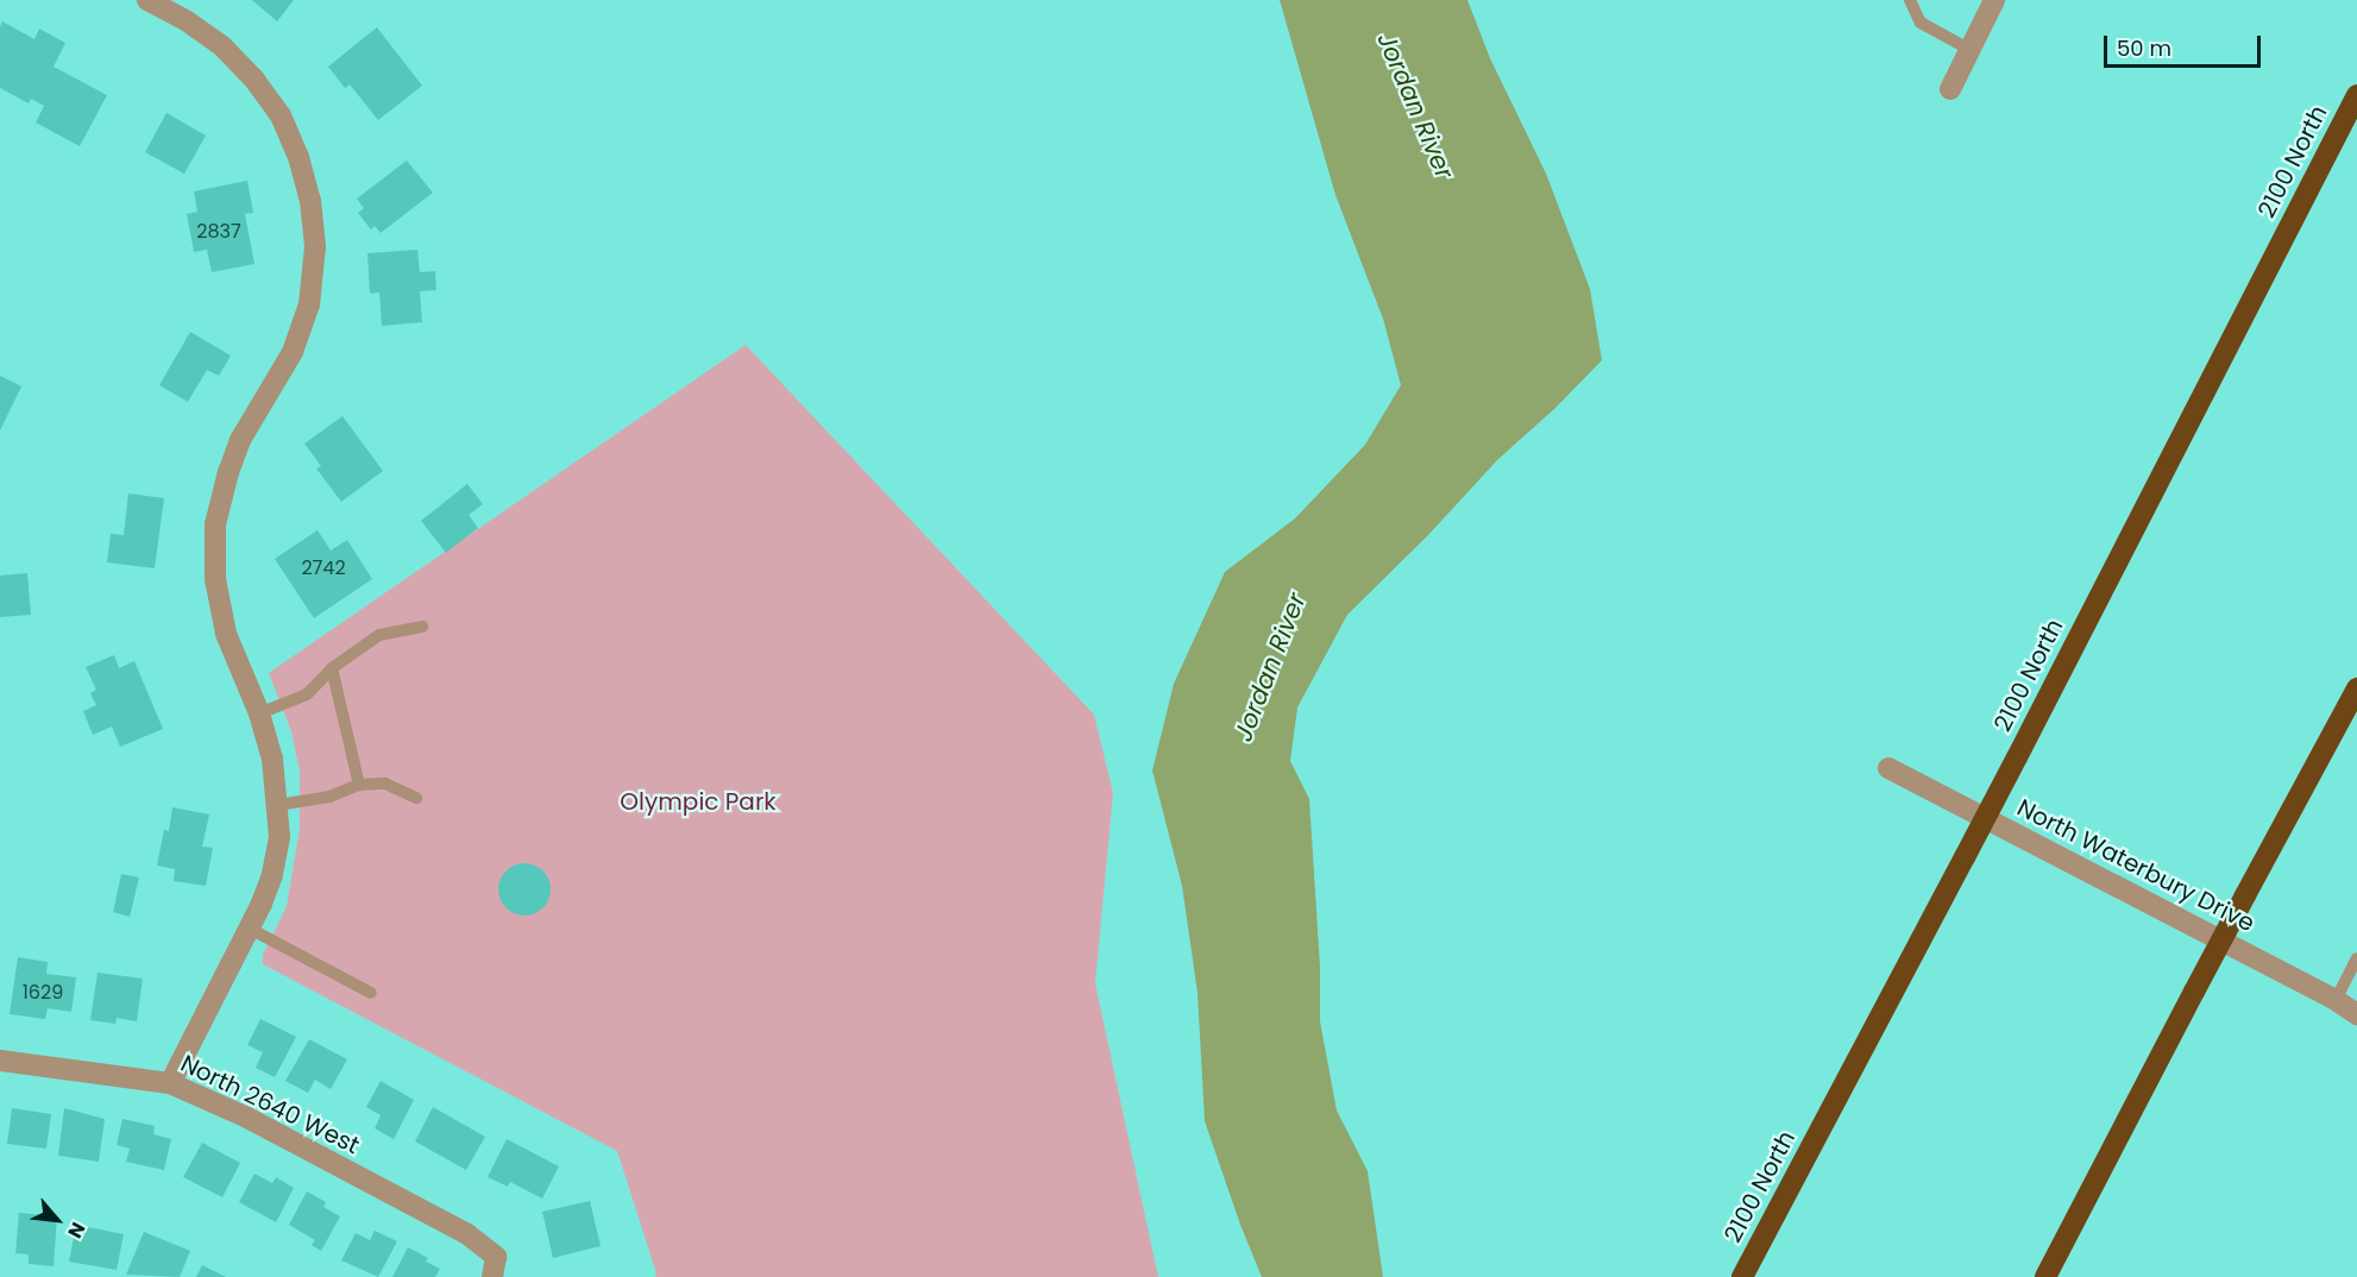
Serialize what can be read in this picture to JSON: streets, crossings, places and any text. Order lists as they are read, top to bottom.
{
  "streets": {
    "highway": ["2100 North"],
    "street": ["North Waterbury Drive", "North 2640 West"]
  },
  "water": ["Jordan River"],
  "parks": ["Olympic Park"],
  "house_numbers": ["2837", "2742", "1629"],
  "scale_bar": "50 m",
  "north": "bottom right"
}
